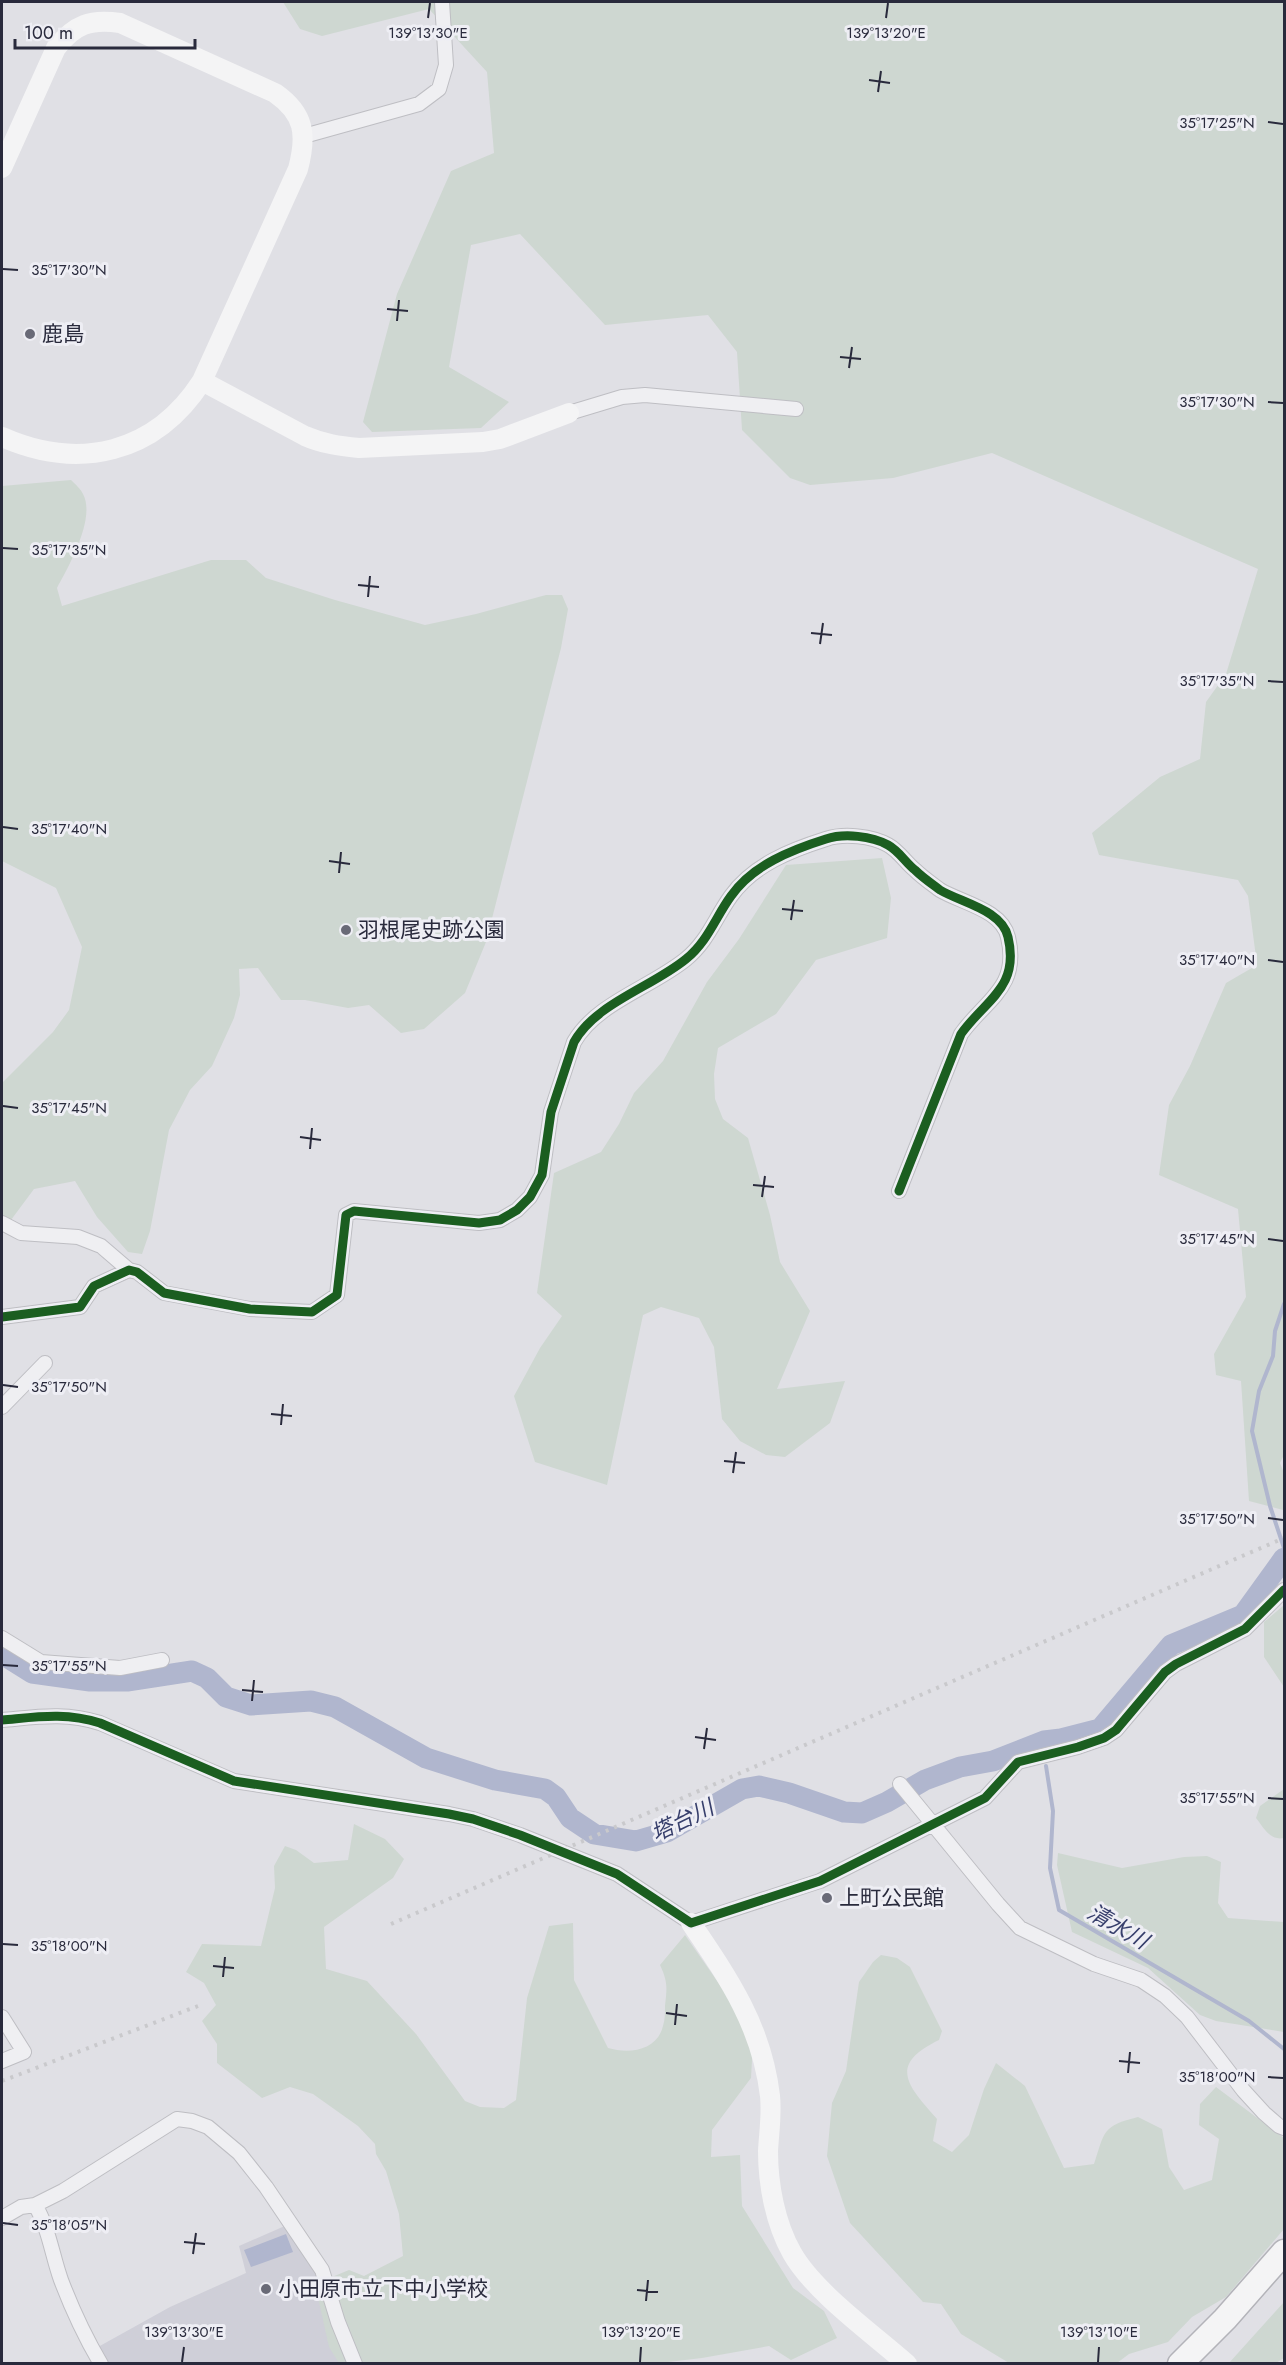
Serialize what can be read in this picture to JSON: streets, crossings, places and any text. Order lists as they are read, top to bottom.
{
  "water": ["塔台川", "清水川"],
  "places": [
    "鹿島",
    "羽根尾史跡公園",
    "上町公民館",
    "小田原市立下中小学校"
  ],
  "scale_bar": "100 m",
  "coordinates": [
    "139°13'30\"E",
    "139°13'20\"E",
    "35°17'25\"N",
    "35°17'30\"N",
    "35°17'35\"N",
    "35°17'40\"N",
    "35°17'45\"N",
    "35°17'50\"N",
    "35°17'55\"N",
    "35°18'00\"N",
    "35°18'05\"N",
    "139°13'10\"E"
  ]
}
